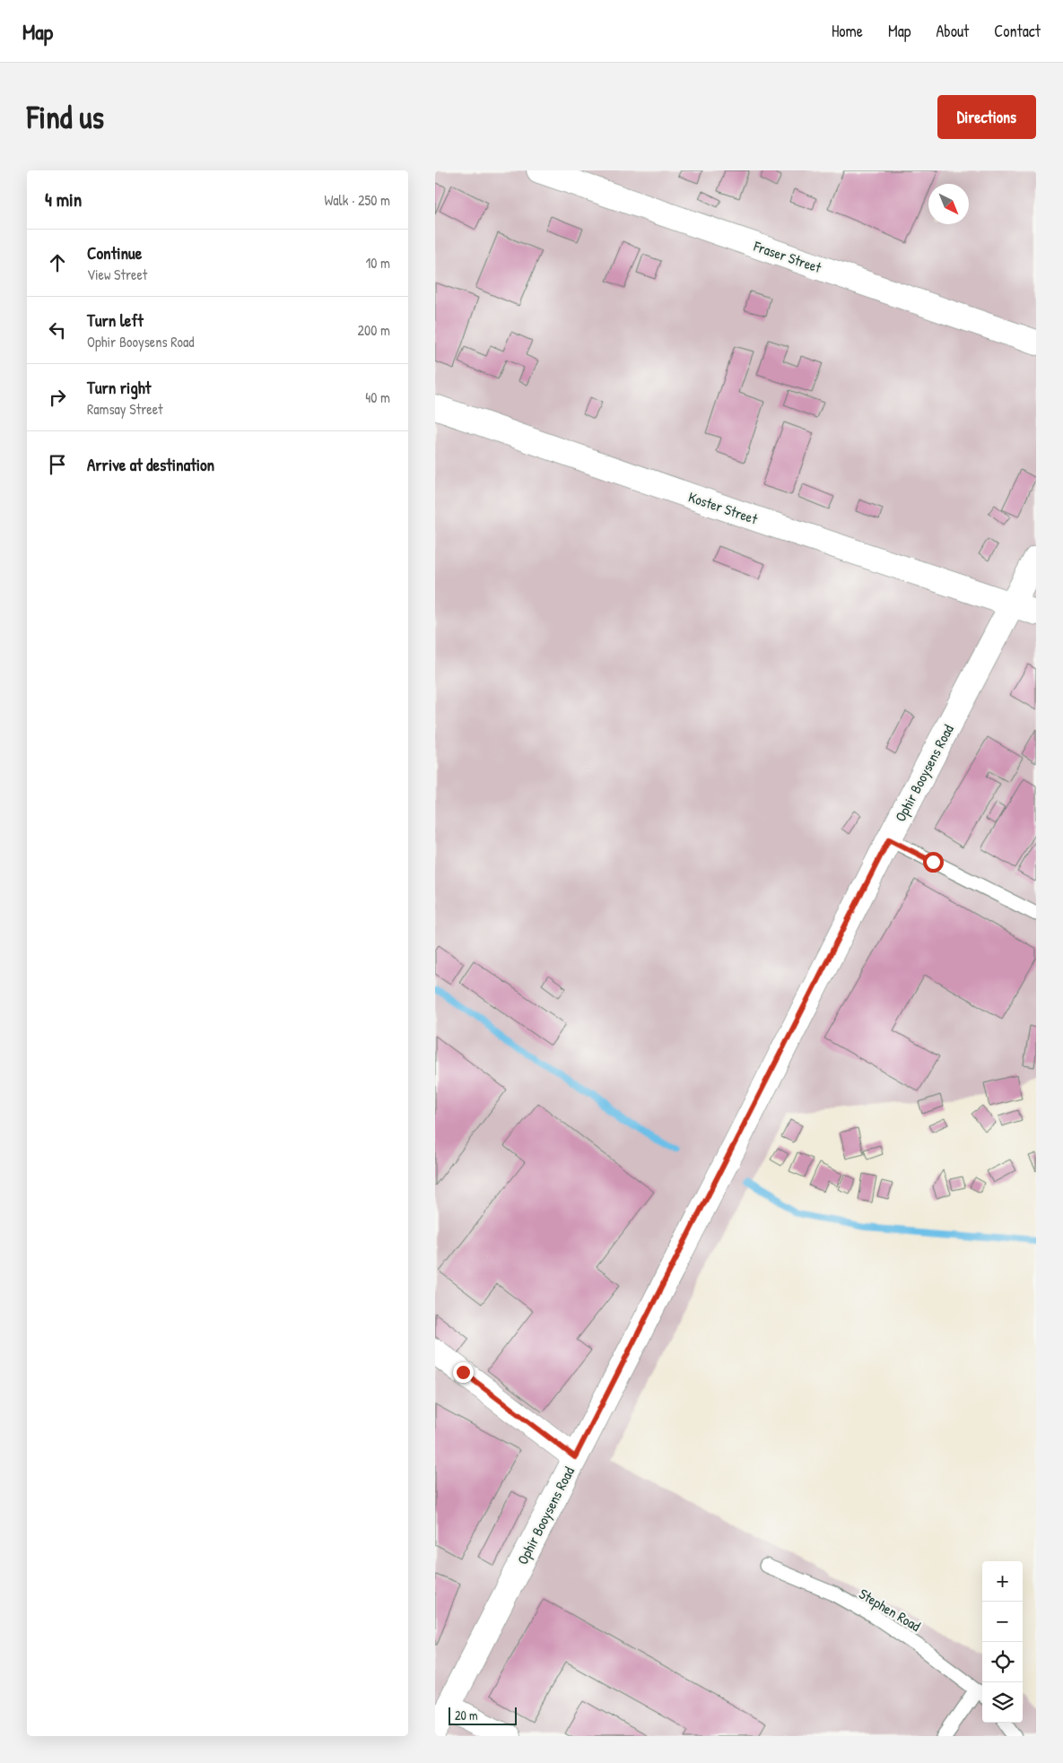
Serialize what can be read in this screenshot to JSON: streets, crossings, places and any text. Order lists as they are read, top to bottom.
{
  "streets": {
    "street": ["Fraser Street", "Koster Street", "Ophir Booysens Road"],
    "lane": ["Stephen Road"]
  },
  "crossings": [
    ["Koster Street", "Ophir Booysens Road"]
  ],
  "scale_bar": "20 m",
  "north": "bottom right",
  "page": {
    "header": "Map",
    "nav": [
      "Home",
      "Map",
      "About",
      "Contact"
    ],
    "buttons": "Directions",
    "title": "Find us",
    "heading": ["4 min", "Walk · 250 m"],
    "list": [
      ["Continue", "View Street", "10 m"],
      ["Turn left", "Ophir Booysens Road", "200 m"],
      ["Turn right", "Ramsay Street", "40 m"],
      "Arrive at destination"
    ],
    "map_buttons": ["+", "−"],
    "scale": "20 m"
  }
}
